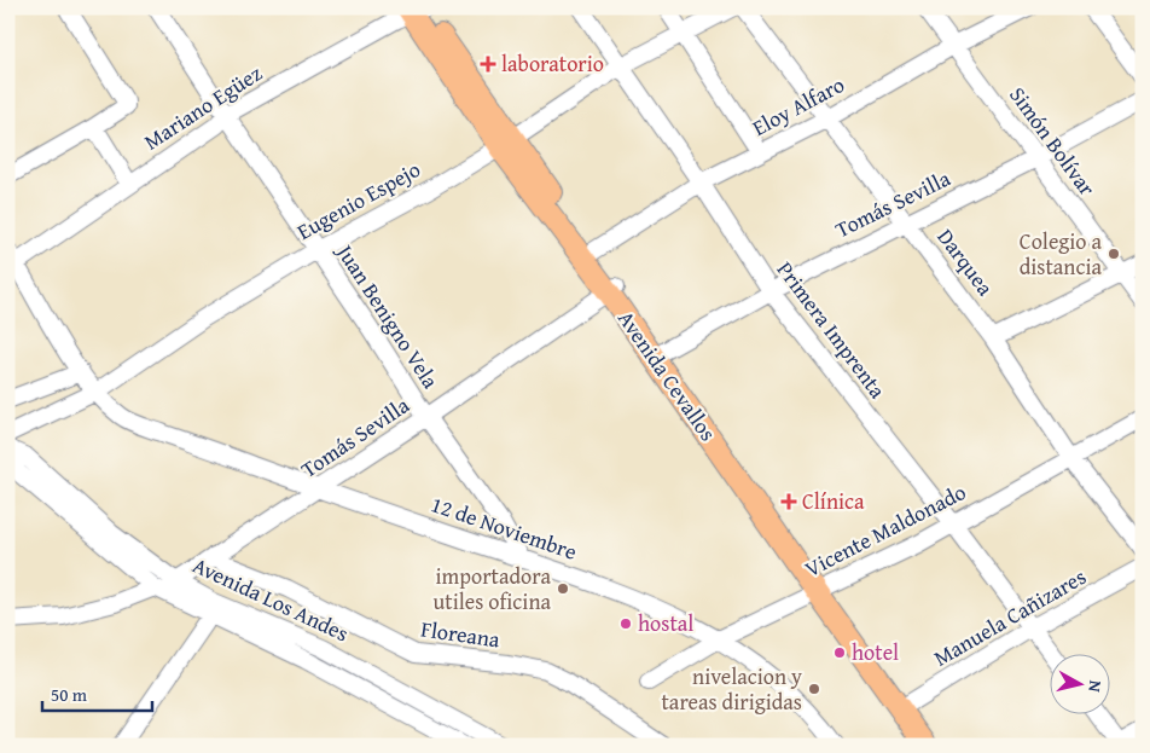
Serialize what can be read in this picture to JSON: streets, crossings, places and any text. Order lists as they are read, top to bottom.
{
  "streets": {
    "main road": ["Avenida Cevallos"],
    "street": [
      "Eloy Alfaro",
      "Mariano Egüez",
      "Simón Bolívar",
      "Eugenio Espejo",
      "Tomás Sevilla",
      "Darquea",
      "Juan Benigno Vela",
      "Primera Imprenta",
      "12 de Noviembre",
      "Vicente Maldonado",
      "Avenida Los Andes",
      "Manuela Cañizares",
      "Floreana"
    ]
  },
  "crossings": [
    ["Eloy Alfaro", "Simón Bolívar"],
    ["Eloy Alfaro", "Darquea"],
    ["Eloy Alfaro", "Primera Imprenta"],
    ["Eloy Alfaro", "Avenida Cevallos"],
    ["Mariano Egüez", "Juan Benigno Vela"],
    ["Mariano Egüez", "Avenida Cevallos"],
    ["Simón Bolívar", "Tomás Sevilla"],
    ["Eugenio Espejo", "Juan Benigno Vela"],
    ["Eugenio Espejo", "Primera Imprenta"],
    ["Eugenio Espejo", "Avenida Cevallos"],
    ["Eugenio Espejo", "12 de Noviembre"],
    ["Tomás Sevilla", "Darquea"],
    ["Tomás Sevilla", "Juan Benigno Vela"],
    ["Tomás Sevilla", "Primera Imprenta"],
    ["Tomás Sevilla", "Avenida Cevallos"],
    ["Tomás Sevilla", "12 de Noviembre"],
    ["Tomás Sevilla", "Avenida Los Andes"],
    ["Tomás Sevilla", "Floreana"],
    ["Darquea", "Vicente Maldonado"],
    ["Juan Benigno Vela", "12 de Noviembre"],
    ["Primera Imprenta", "Vicente Maldonado"],
    ["Primera Imprenta", "Manuela Cañizares"],
    ["Avenida Cevallos", "Vicente Maldonado"],
    ["Avenida Cevallos", "Manuela Cañizares"],
    ["12 de Noviembre", "Vicente Maldonado"]
  ],
  "places": {
    "health": ["laboratorio", "Clínica"],
    "other": [
      "Colegio a distancia",
      "importadora utiles oficina",
      "hostal",
      "hotel",
      "nivelacion y tareas dirigidas"
    ]
  },
  "scale_bar": "50 m",
  "north": "right"
}
